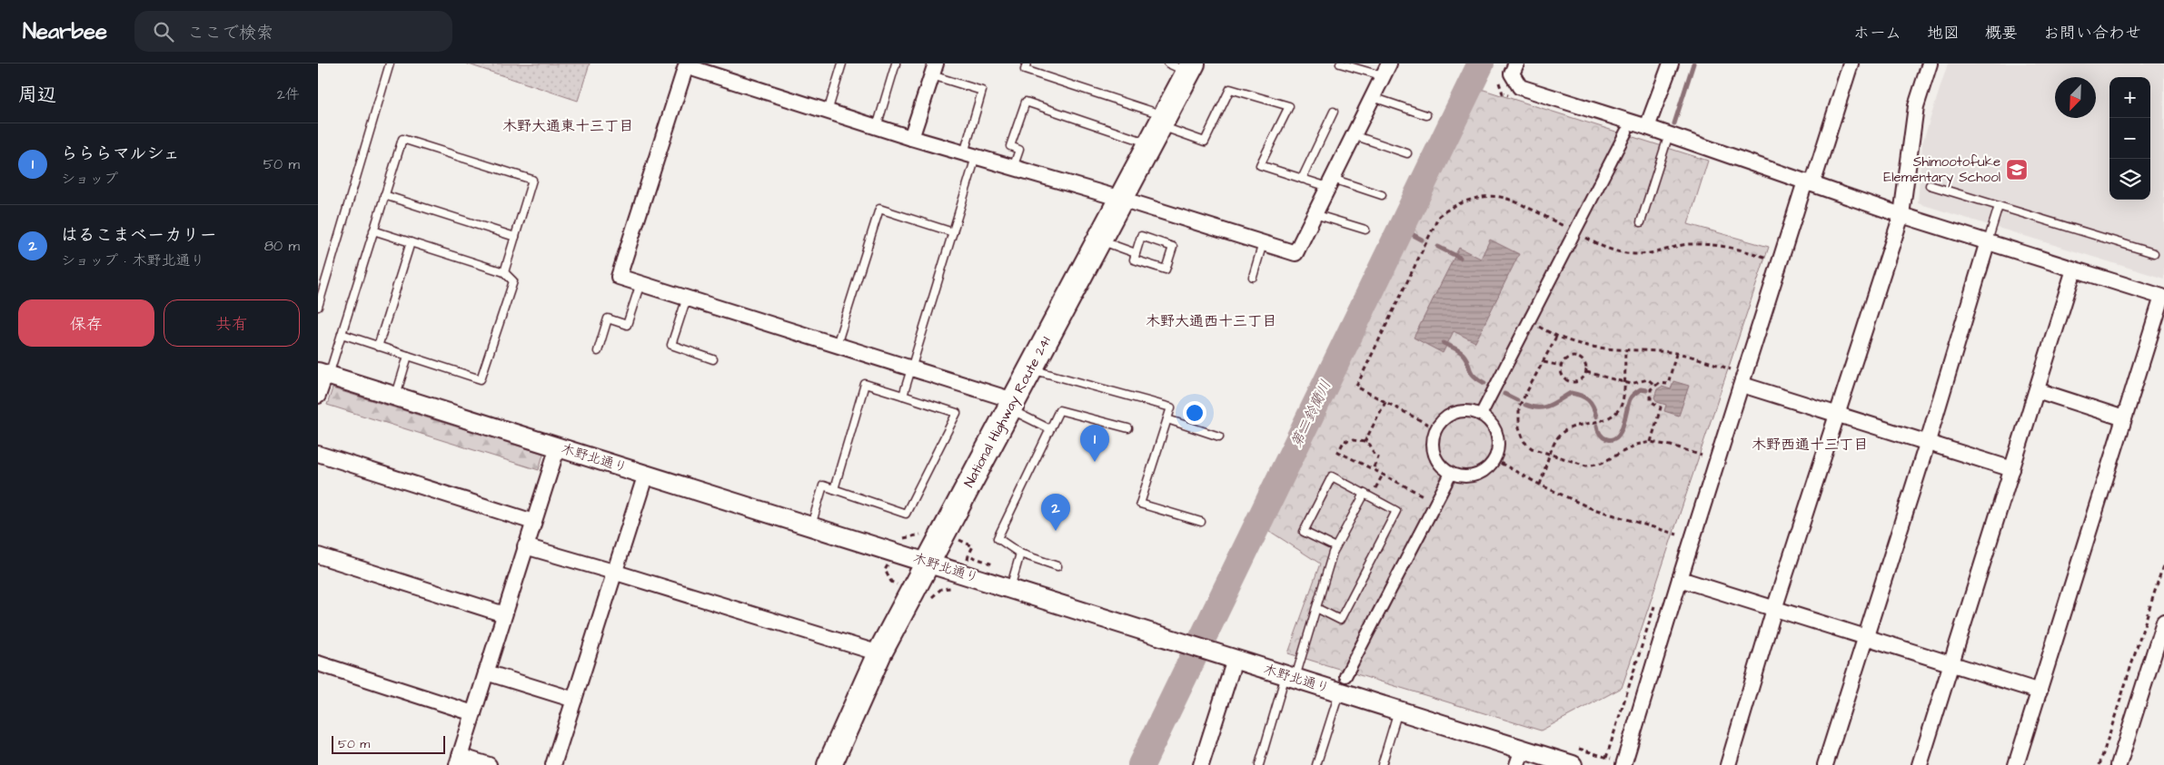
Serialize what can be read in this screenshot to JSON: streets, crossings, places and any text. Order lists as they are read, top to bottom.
{
  "streets": {
    "highway": ["National Highway Route 241"],
    "street": ["木野北通り"]
  },
  "crossings": [
    ["National Highway Route 241", "木野北通り"]
  ],
  "districts": ["木野大通東十三丁目", "木野大通西十三丁目", "木野西通十三丁目"],
  "water": ["第二鈴蘭川"],
  "places": {
    "school or university": ["Shimootofuke Elementary School"]
  },
  "scale_bar": "50 m",
  "north": "bottom left",
  "page": {
    "header": "Nearbee",
    "search": "ここで検索",
    "nav": [
      "ホーム",
      "地図",
      "概要",
      "お問い合わせ"
    ],
    "heading": ["周辺", "2件"],
    "map_buttons": ["+", "−"],
    "list": [
      {
        "mark": "1",
        "name": "らららマルシェ",
        "note": "ショップ",
        "value": "50 m"
      },
      {
        "mark": "2",
        "name": "はるこまベーカリー",
        "note": "ショップ · 木野北通り",
        "value": "80 m"
      }
    ],
    "buttons": ["保存", "共有"],
    "pins": ["1", "2"],
    "scale": "50 m"
  }
}
